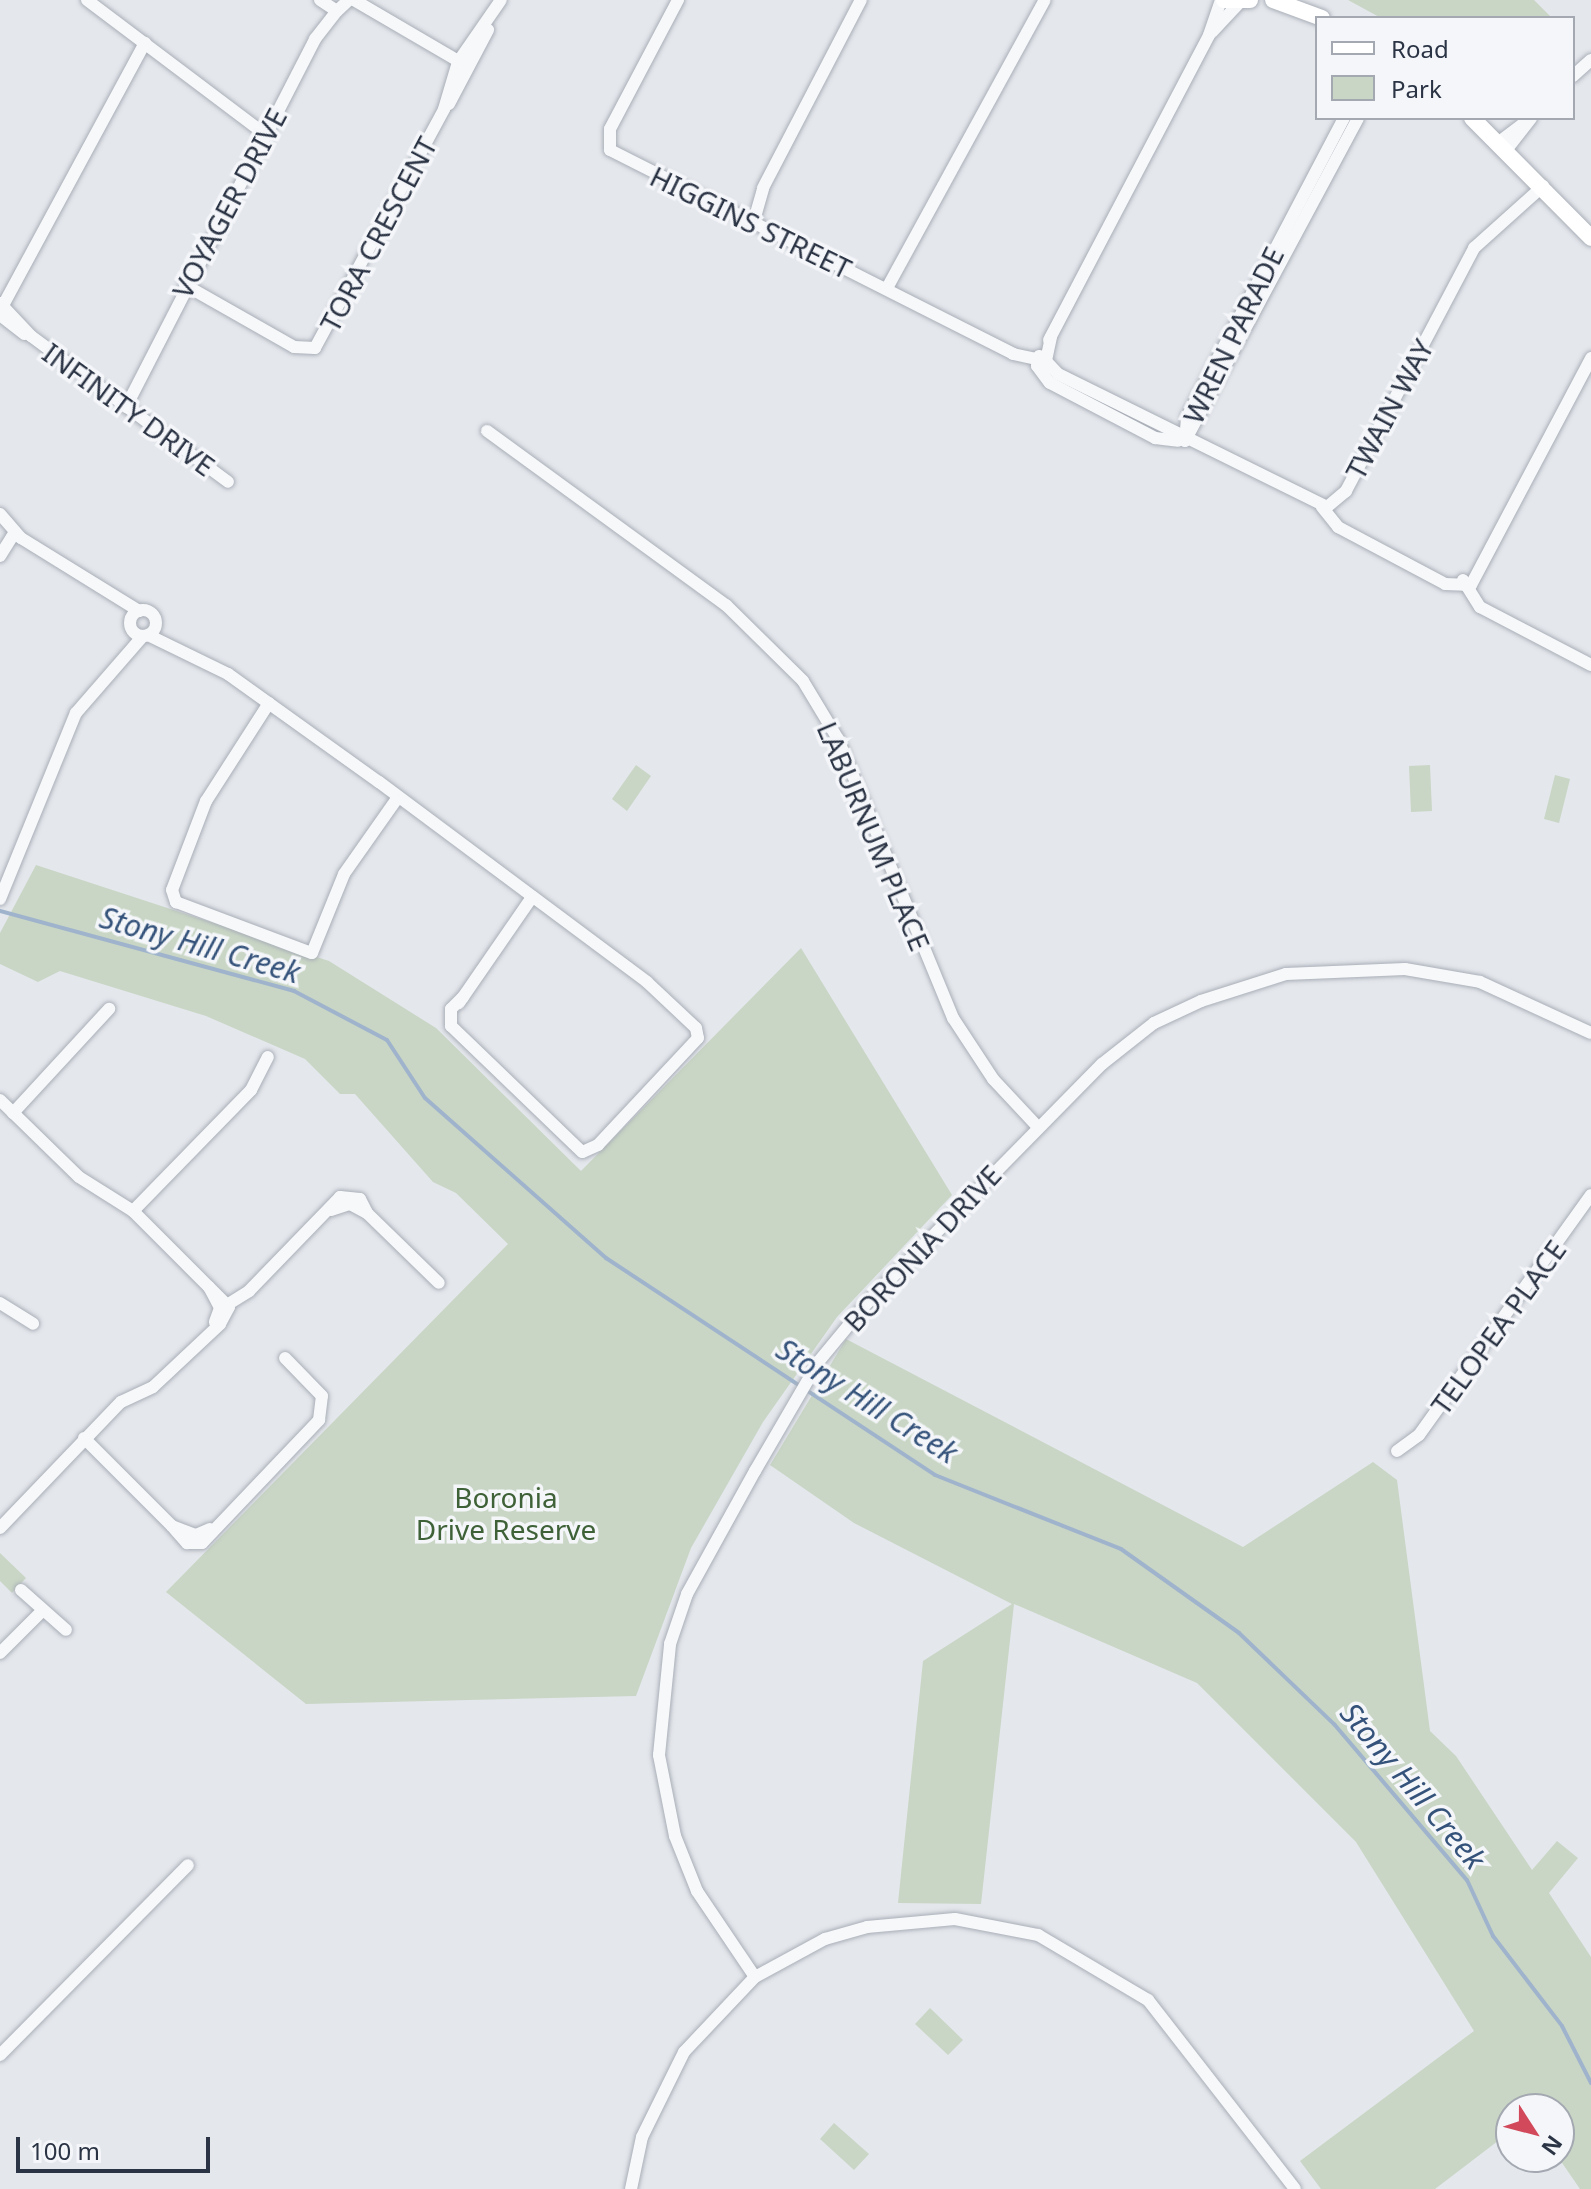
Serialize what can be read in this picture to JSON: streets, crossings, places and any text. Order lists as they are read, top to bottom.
{
  "streets": {
    "street": [
      "VOYAGER DRIVE",
      "HIGGINS STREET",
      "TORA CRESCENT",
      "WREN PARADE",
      "INFINITY DRIVE",
      "TWAIN WAY",
      "LABURNUM PLACE",
      "BORONIA DRIVE",
      "TELOPEA PLACE"
    ]
  },
  "crossings": [
    ["VOYAGER DRIVE", "TORA CRESCENT"],
    ["VOYAGER DRIVE", "INFINITY DRIVE"],
    ["HIGGINS STREET", "TWAIN WAY"],
    ["WREN PARADE", "TWAIN WAY"],
    ["LABURNUM PLACE", "BORONIA DRIVE"]
  ],
  "water": ["Stony Hill Creek"],
  "parks": ["Boronia Drive Reserve"],
  "legend": ["Road", "Park"],
  "scale_bar": "100 m",
  "north": "bottom right"
}
